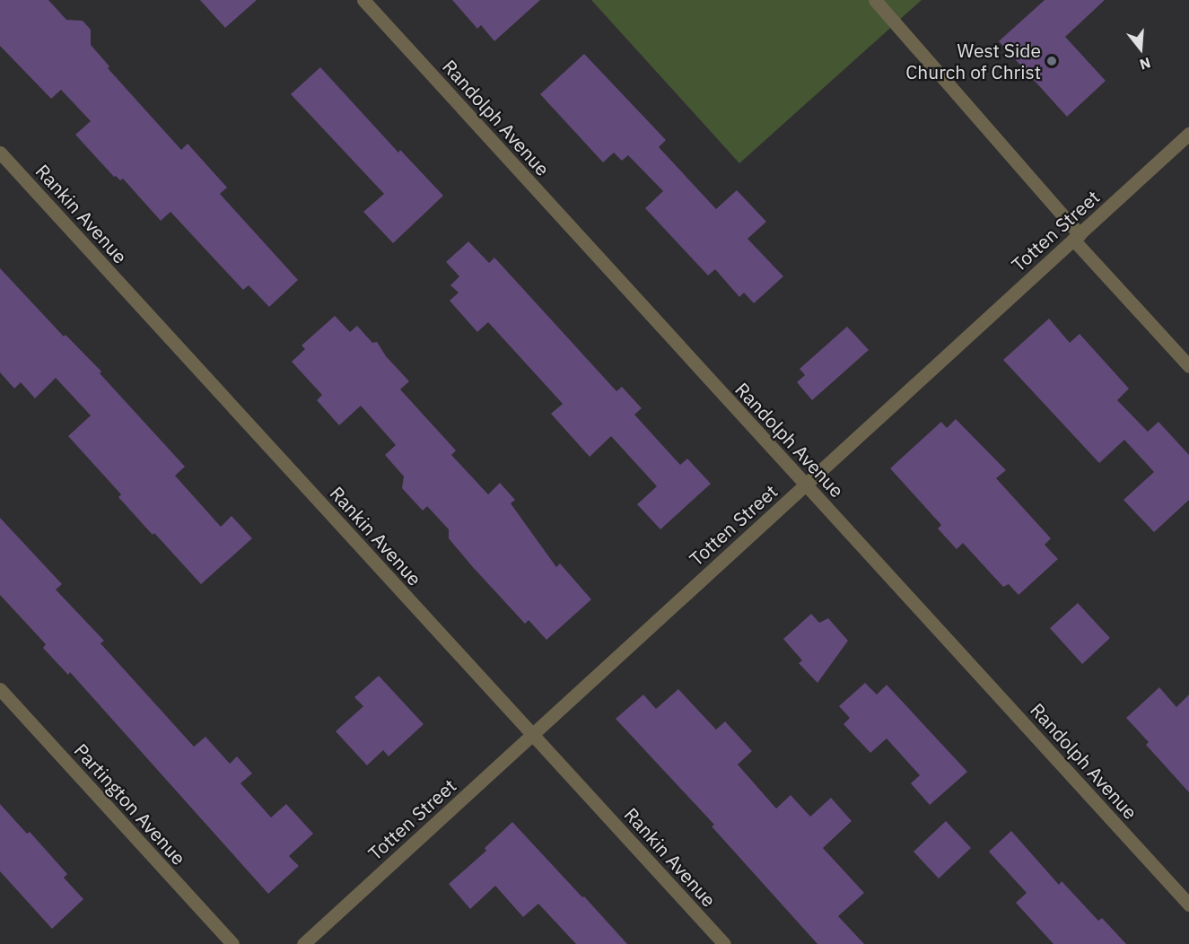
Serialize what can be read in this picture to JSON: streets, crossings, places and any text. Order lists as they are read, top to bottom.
{
  "streets": {
    "street": [
      "Randolph Avenue",
      "Rankin Avenue",
      "Totten Street",
      "Partington Avenue"
    ]
  },
  "crossings": [
    ["Randolph Avenue", "Totten Street"],
    ["Rankin Avenue", "Totten Street"]
  ],
  "places": ["West Side Church of Christ"],
  "north": "bottom"
}
